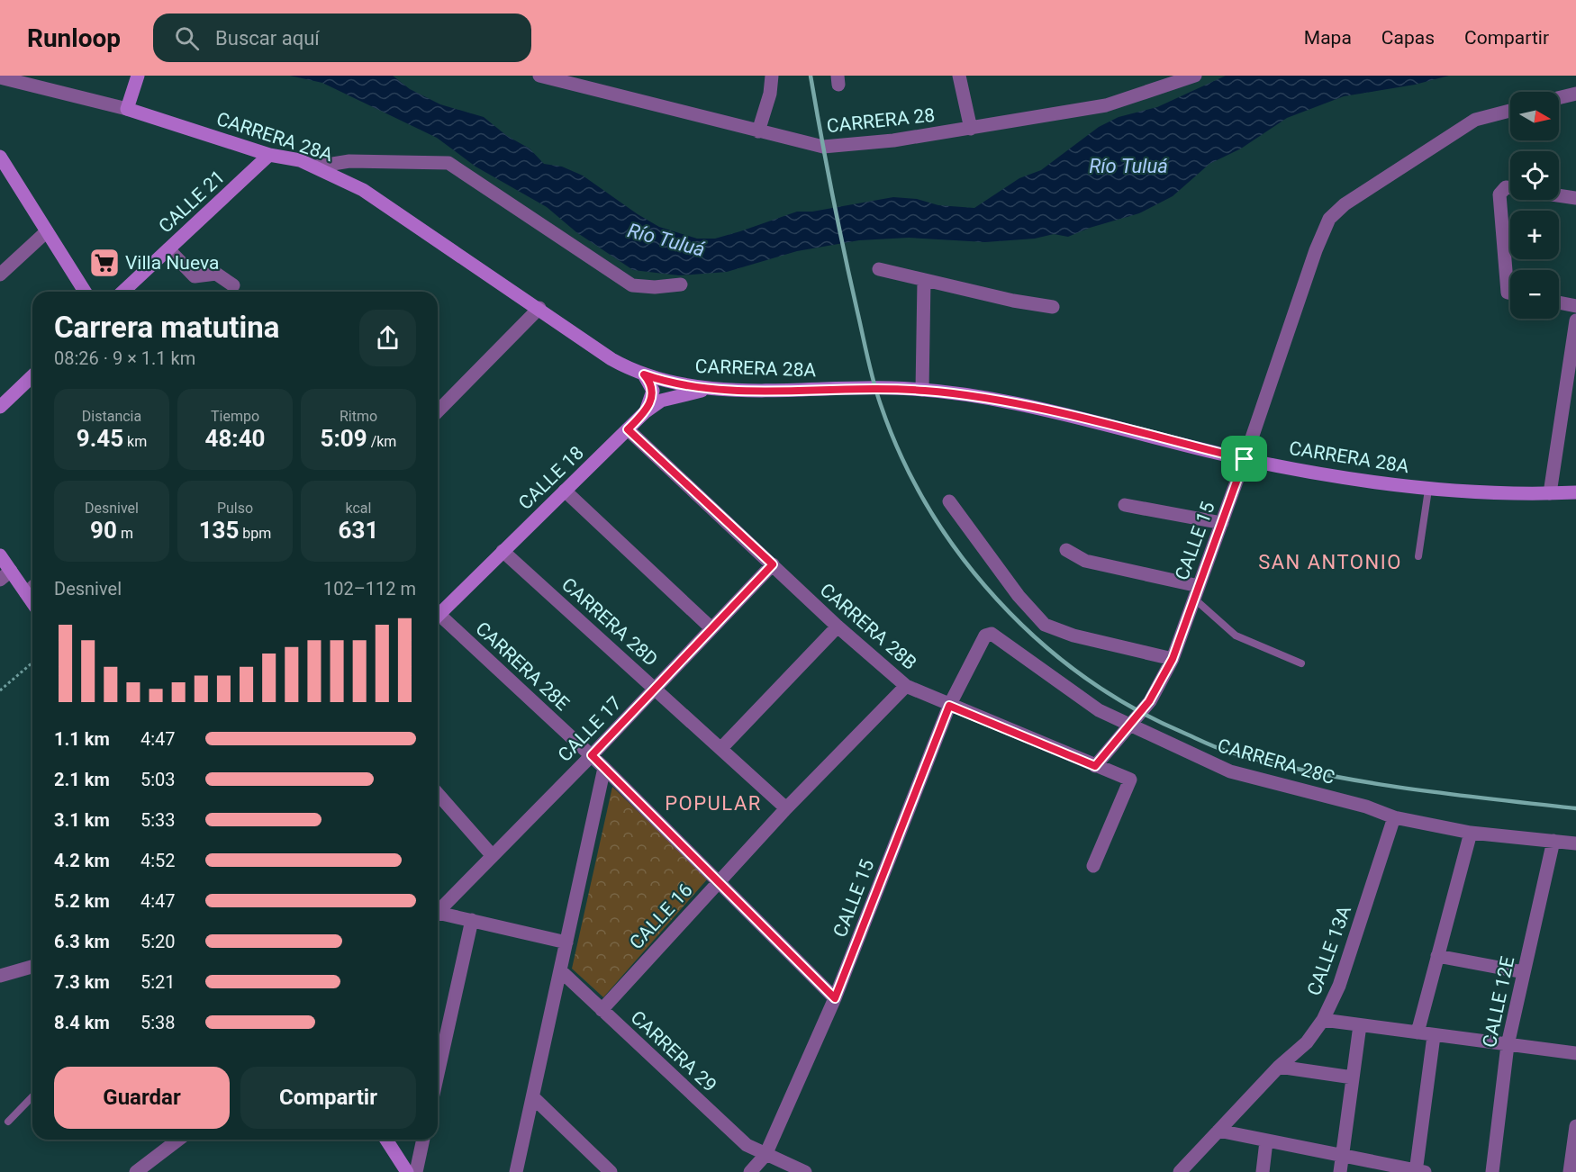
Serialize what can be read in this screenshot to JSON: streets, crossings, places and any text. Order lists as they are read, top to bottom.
{
  "streets": {
    "street": [
      "CARRERA 28",
      "CARRERA 28A",
      "CALLE 21",
      "CALLE 18",
      "CALLE 15",
      "CARRERA 28D",
      "CARRERA 28B",
      "CARRERA 28E",
      "CALLE 17",
      "CARRERA 28C",
      "CALLE 16",
      "CALLE 13A",
      "CALLE 12E",
      "CARRERA 29"
    ]
  },
  "crossings": [
    ["CARRERA 28A", "CALLE 21"],
    ["CARRERA 28A", "CALLE 18"],
    ["CARRERA 28A", "CALLE 15"],
    ["CALLE 18", "CARRERA 28D"],
    ["CALLE 18", "CARRERA 28B"],
    ["CALLE 15", "CARRERA 28B"],
    ["CALLE 15", "CARRERA 28E"],
    ["CALLE 15", "CARRERA 28C"],
    ["CALLE 15", "CARRERA 29"],
    ["CARRERA 28D", "CALLE 17"],
    ["CARRERA 28D", "CALLE 16"],
    ["CARRERA 28B", "CALLE 17"],
    ["CARRERA 28B", "CALLE 16"],
    ["CARRERA 28E", "CALLE 17"],
    ["CARRERA 28E", "CALLE 16"],
    ["CARRERA 28C", "CALLE 13A"],
    ["CALLE 16", "CARRERA 29"]
  ],
  "districts": ["SAN ANTONIO", "POPULAR"],
  "water": ["Río Tuluá"],
  "places": {
    "supermarket": ["Villa Nueva"]
  },
  "north": "right",
  "page": {
    "header": "Runloop",
    "search": "Buscar aquí",
    "nav": ["Mapa", "Capas", "Compartir"],
    "map_buttons": ["+", "−"],
    "heading": ["Carrera matutina", "08:26 · 9 × 1.1 km"],
    "stats": [
      ["Distancia", "9.45 km"],
      ["Tiempo", "48:40"],
      ["Ritmo", "5:09 /km"],
      ["Desnivel", "90 m"],
      ["Pulso", "135 bpm"],
      ["kcal", "631"]
    ],
    "chart": ["Desnivel", "102–112 m"],
    "list": [
      {
        "name": "1.1 km",
        "note": "4:47"
      },
      {
        "name": "2.1 km",
        "note": "5:03"
      },
      {
        "name": "3.1 km",
        "note": "5:33"
      },
      {
        "name": "4.2 km",
        "note": "4:52"
      },
      {
        "name": "5.2 km",
        "note": "4:47"
      },
      {
        "name": "6.3 km",
        "note": "5:20"
      },
      {
        "name": "7.3 km",
        "note": "5:21"
      },
      {
        "name": "8.4 km",
        "note": "5:38"
      }
    ],
    "buttons": ["Guardar", "Compartir"]
  }
}
